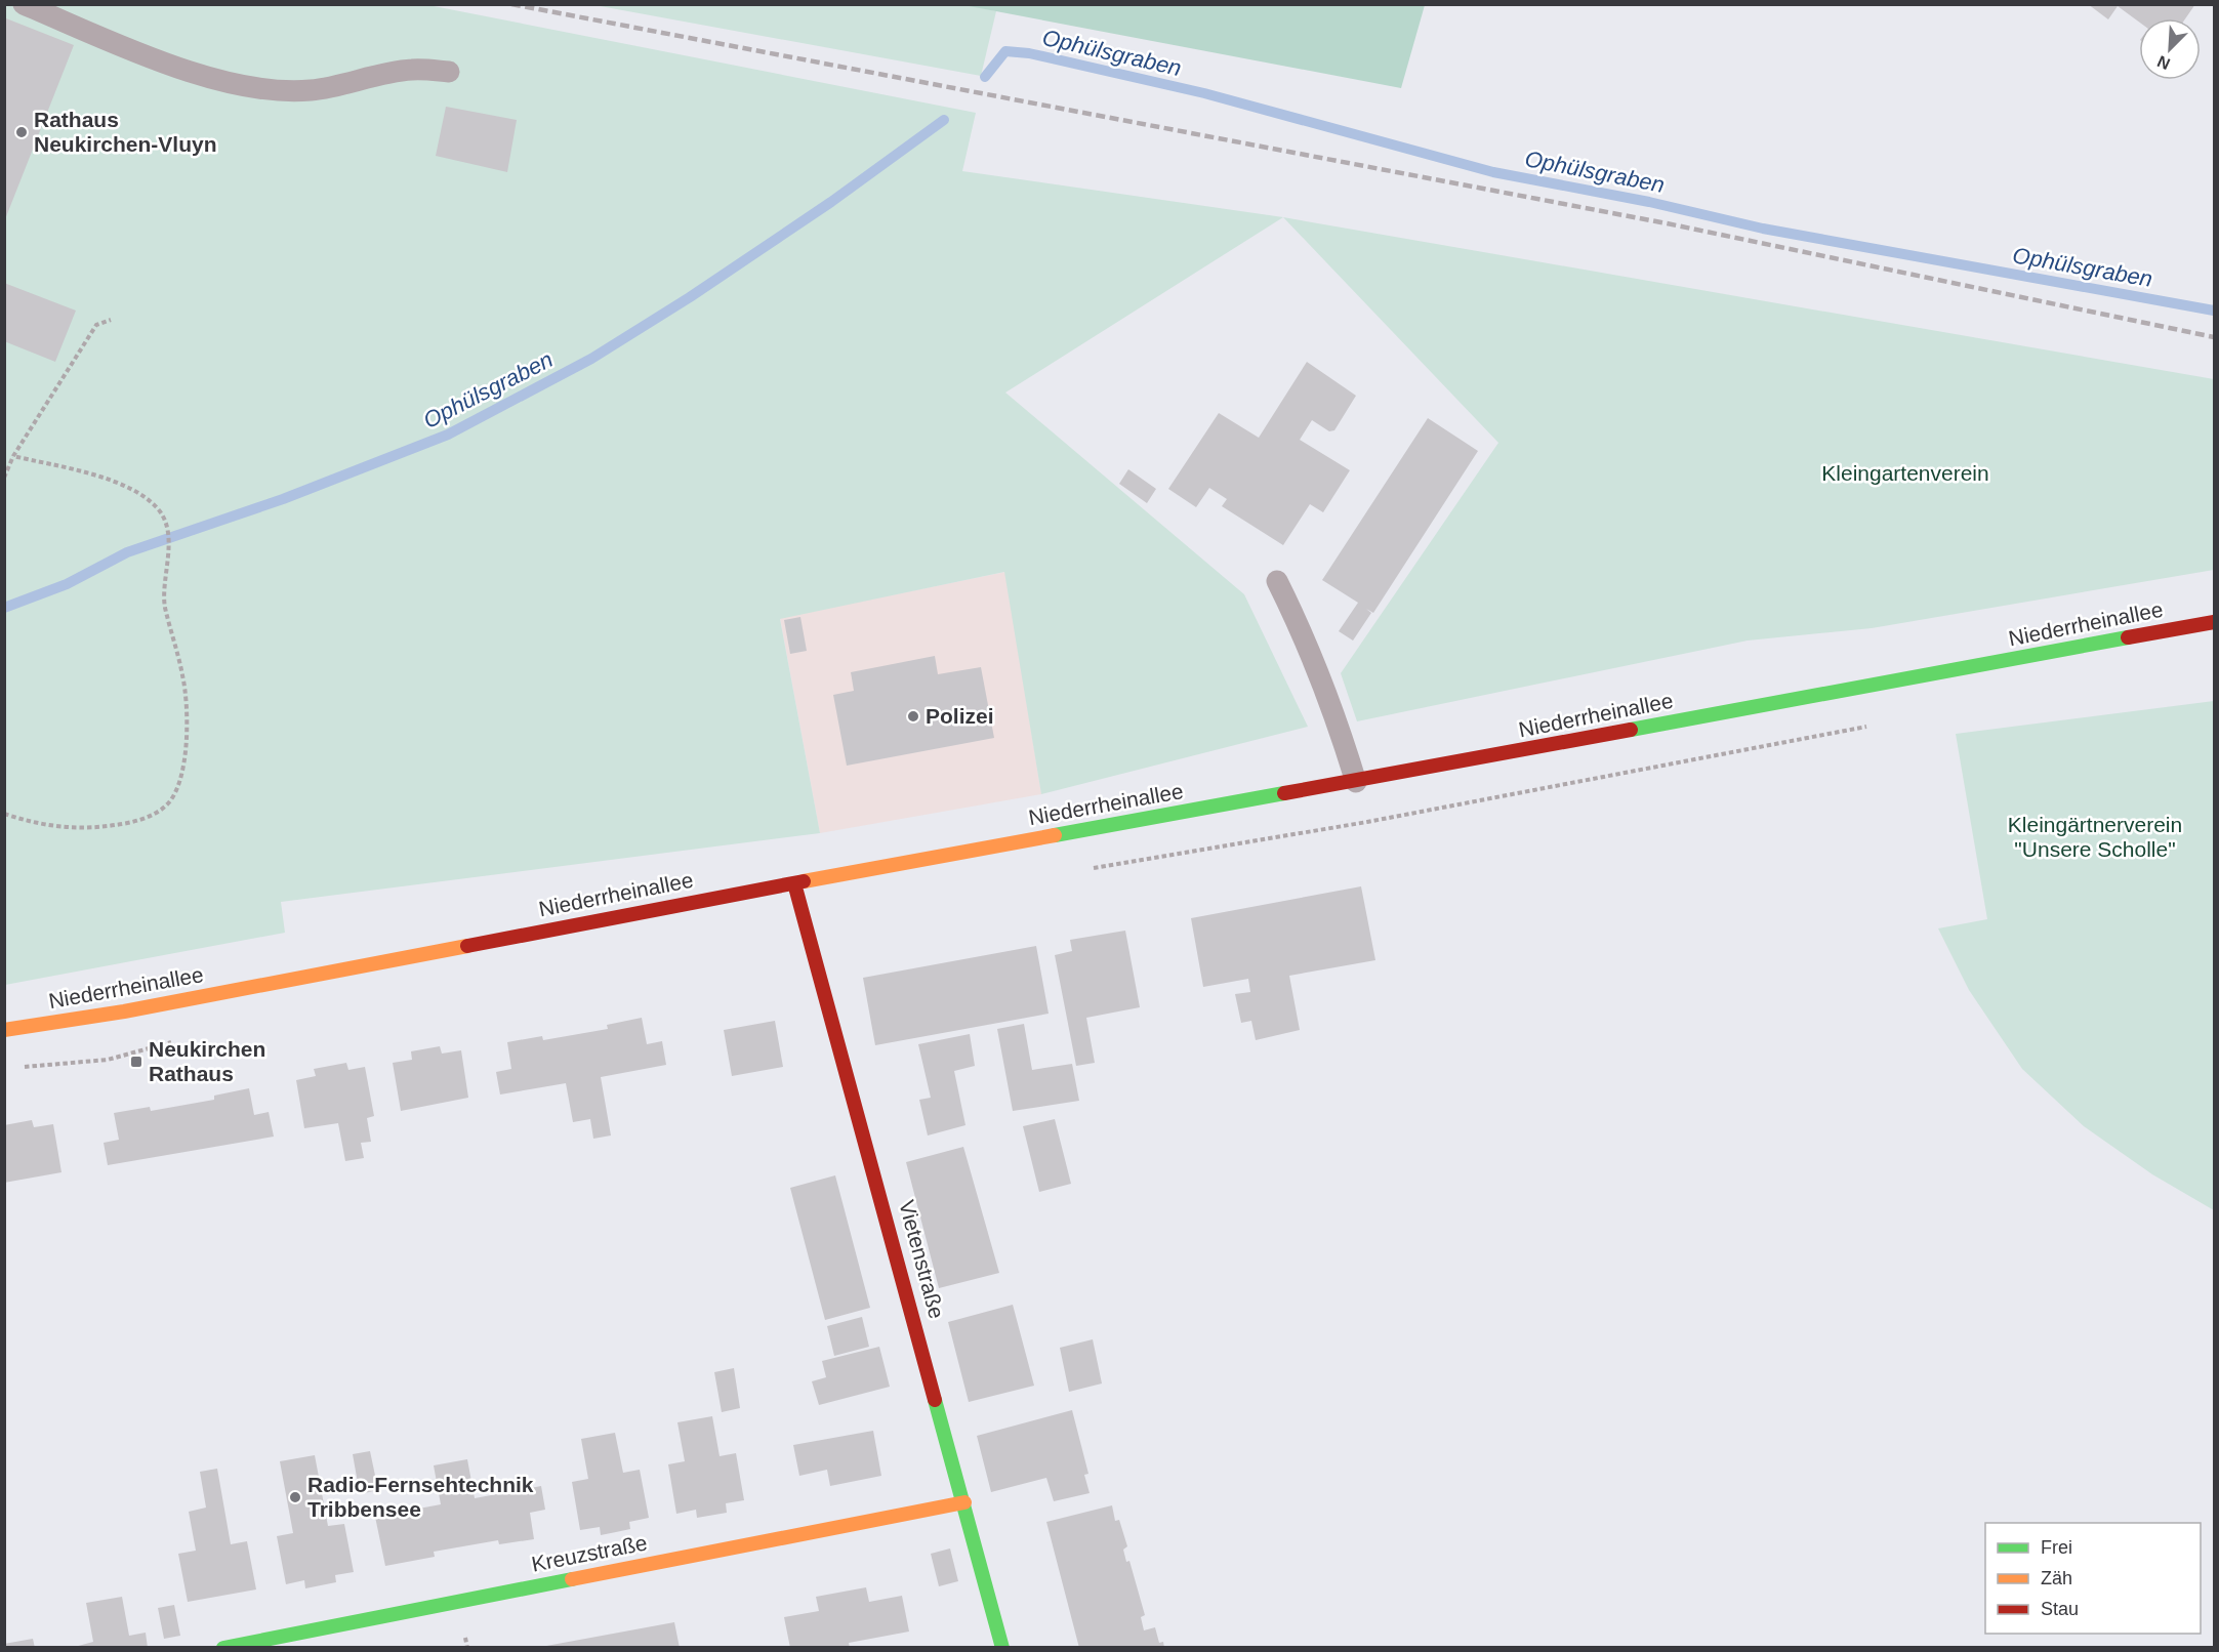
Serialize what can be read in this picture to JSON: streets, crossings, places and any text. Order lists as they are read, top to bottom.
{
  "streets": {
    "main road": ["Niederrheinallee", "Vietenstraße", "Kreuzstraße"]
  },
  "crossings": [
    ["Niederrheinallee", "Vietenstraße"],
    ["Vietenstraße", "Kreuzstraße"]
  ],
  "water": ["Ophülsgraben"],
  "parks": ["Kleingartenverein", "Kleingärtnerverein \"Unsere Scholle\""],
  "places": {
    "other": ["Rathaus Neukirchen-Vluyn", "Polizei", "Radio-Fernsehtechnik Tribbensee"],
    "transit": ["Neukirchen Rathaus"]
  },
  "legend": ["Frei", "Zäh", "Stau"],
  "north": "bottom left"
}
